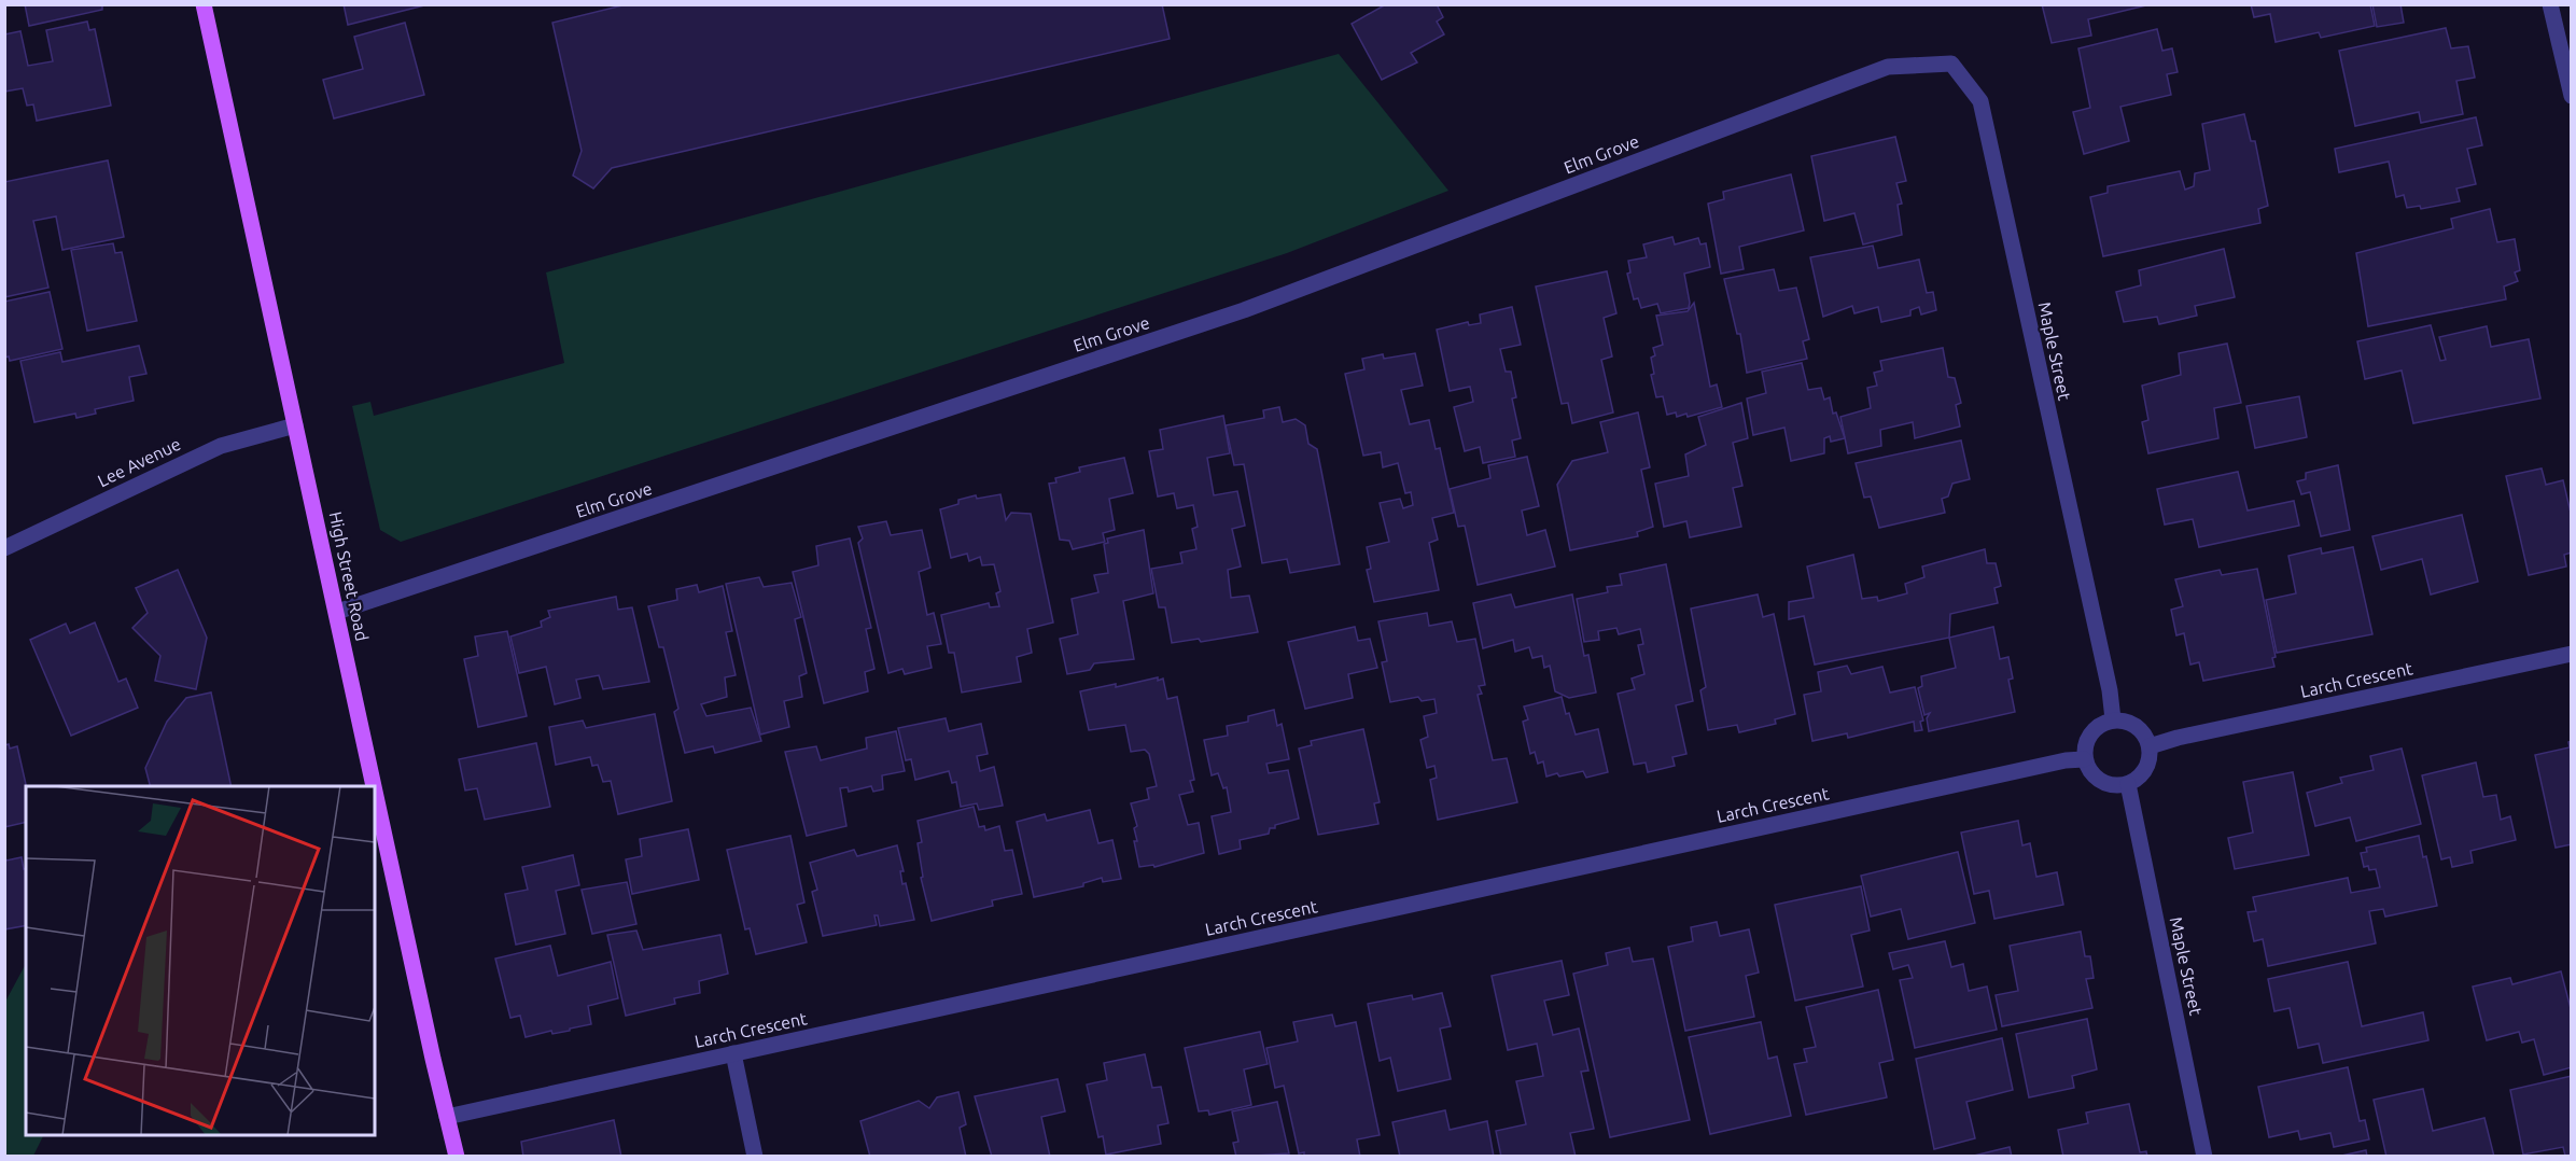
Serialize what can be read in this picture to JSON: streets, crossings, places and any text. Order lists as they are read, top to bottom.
{
  "streets": {
    "main road": ["High Street Road"],
    "street": [
      "Elm Grove",
      "Maple Street",
      "Lee Avenue",
      "Larch Crescent"
    ]
  },
  "crossings": [
    ["Elm Grove", "Maple Street"],
    ["Elm Grove", "High Street Road"],
    ["Maple Street", "Larch Crescent"],
    ["Lee Avenue", "High Street Road"],
    ["High Street Road", "Larch Crescent"]
  ]
}
